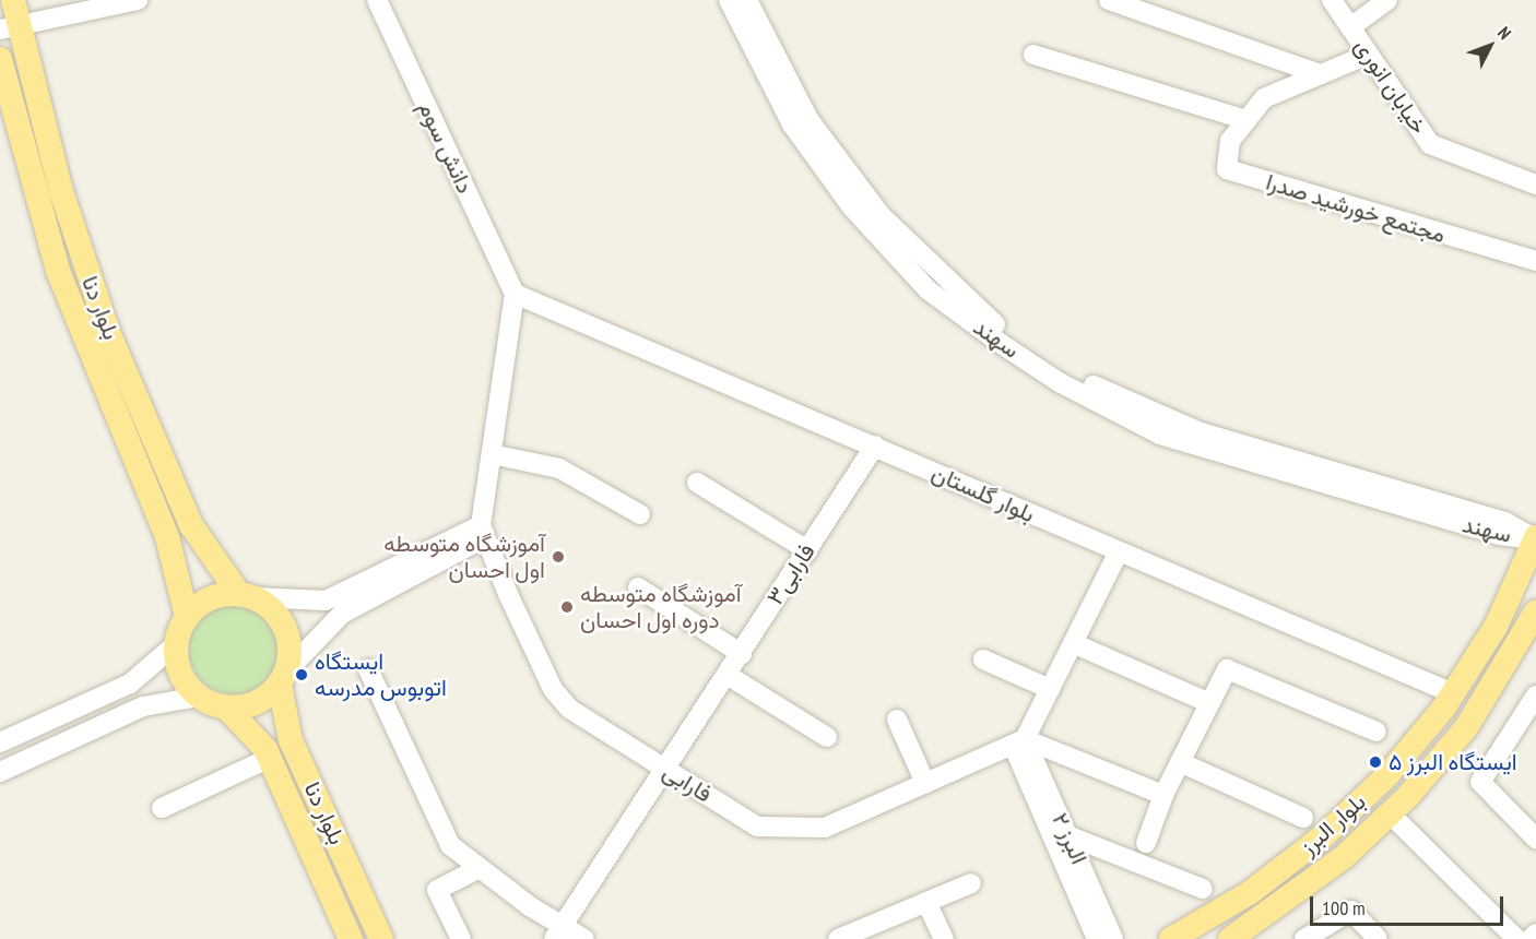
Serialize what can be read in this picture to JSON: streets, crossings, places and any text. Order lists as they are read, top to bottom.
{
  "streets": {
    "main road": ["بلوار دنا", "بلوار البرز"],
    "street": [
      "خیابان انوری",
      "دانش سوم",
      "مجتمع خورشید صدرا",
      "سهند",
      "بلوار گلستان",
      "فارابی۳",
      "فارابی",
      "البرز ۲"
    ]
  },
  "crossings": [
    ["خیابان انوری", "مجتمع خورشید صدرا"],
    ["دانش سوم", "بلوار گلستان"],
    ["سهند", "بلوار البرز"],
    ["بلوار گلستان", "فارابی۳"],
    ["بلوار گلستان", "بلوار البرز"],
    ["فارابی۳", "فارابی"],
    ["فارابی", "البرز ۲"]
  ],
  "places": [
    "آموزشگاه متوسطه اول احسان",
    "آموزشگاه متوسطه دوره اول احسان",
    "ایستگاه اتوبوس مدرسه",
    "ایستگاه البرز ۵"
  ],
  "scale_bar": "100 m",
  "north": "top right"
}
